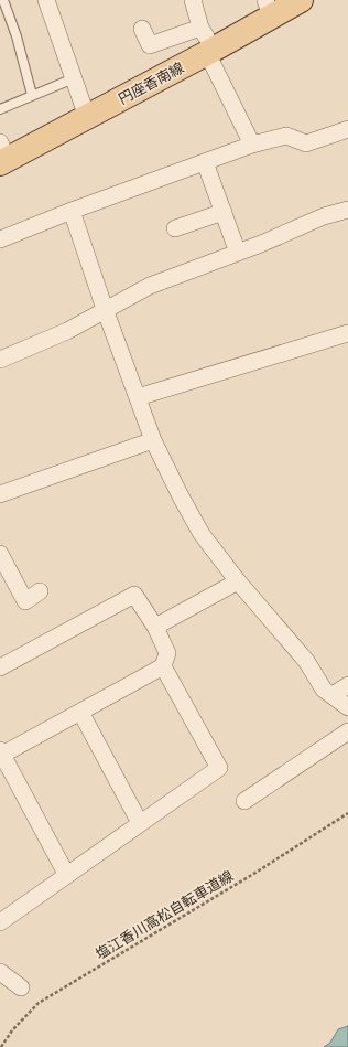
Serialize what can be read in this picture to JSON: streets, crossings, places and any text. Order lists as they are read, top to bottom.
{
  "streets": {
    "main road": ["円座香南線"],
    "path": ["塩江香川高松自転車道線"]
  }
}
